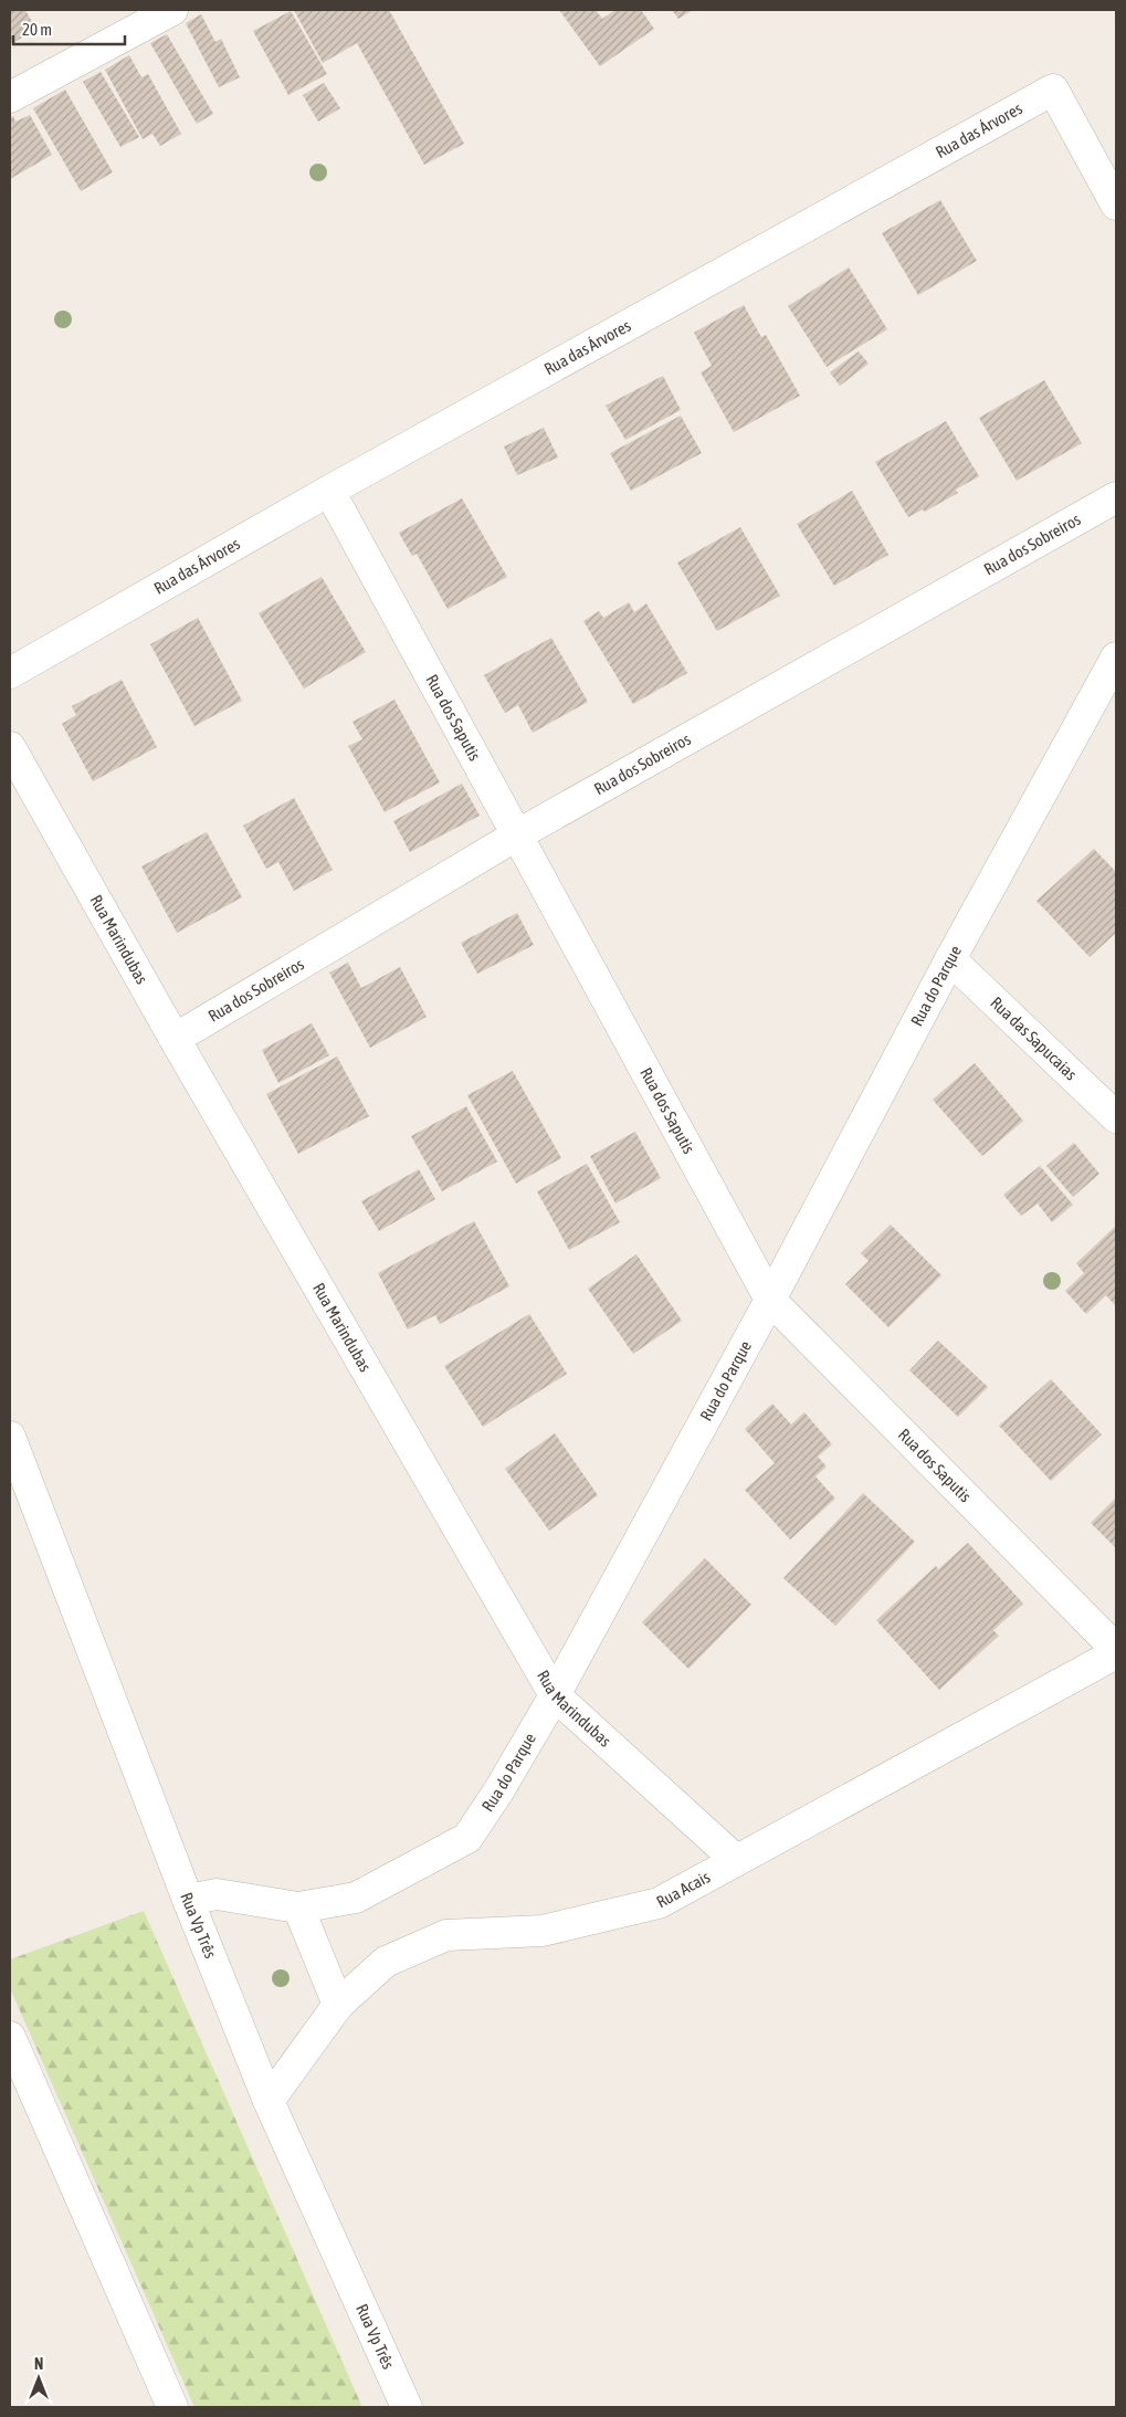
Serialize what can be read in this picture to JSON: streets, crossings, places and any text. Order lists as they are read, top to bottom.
{
  "streets": {
    "street": [
      "Rua das Árvores",
      "Rua dos Sobreiros",
      "Rua dos Saputis",
      "Rua Marindubas",
      "Rua do Parque",
      "Rua das Sapucaias",
      "Rua Acais",
      "Rua Vp Três"
    ]
  },
  "crossings": [
    ["Rua das Árvores", "Rua dos Saputis"],
    ["Rua dos Sobreiros", "Rua dos Saputis"],
    ["Rua dos Sobreiros", "Rua Marindubas"],
    ["Rua dos Saputis", "Rua do Parque"],
    ["Rua dos Saputis", "Rua Acais"],
    ["Rua Marindubas", "Rua do Parque"],
    ["Rua Marindubas", "Rua Acais"],
    ["Rua do Parque", "Rua das Sapucaias"],
    ["Rua do Parque", "Rua Vp Três"],
    ["Rua Acais", "Rua Vp Três"]
  ],
  "scale_bar": "20 m",
  "north": "top"
}
